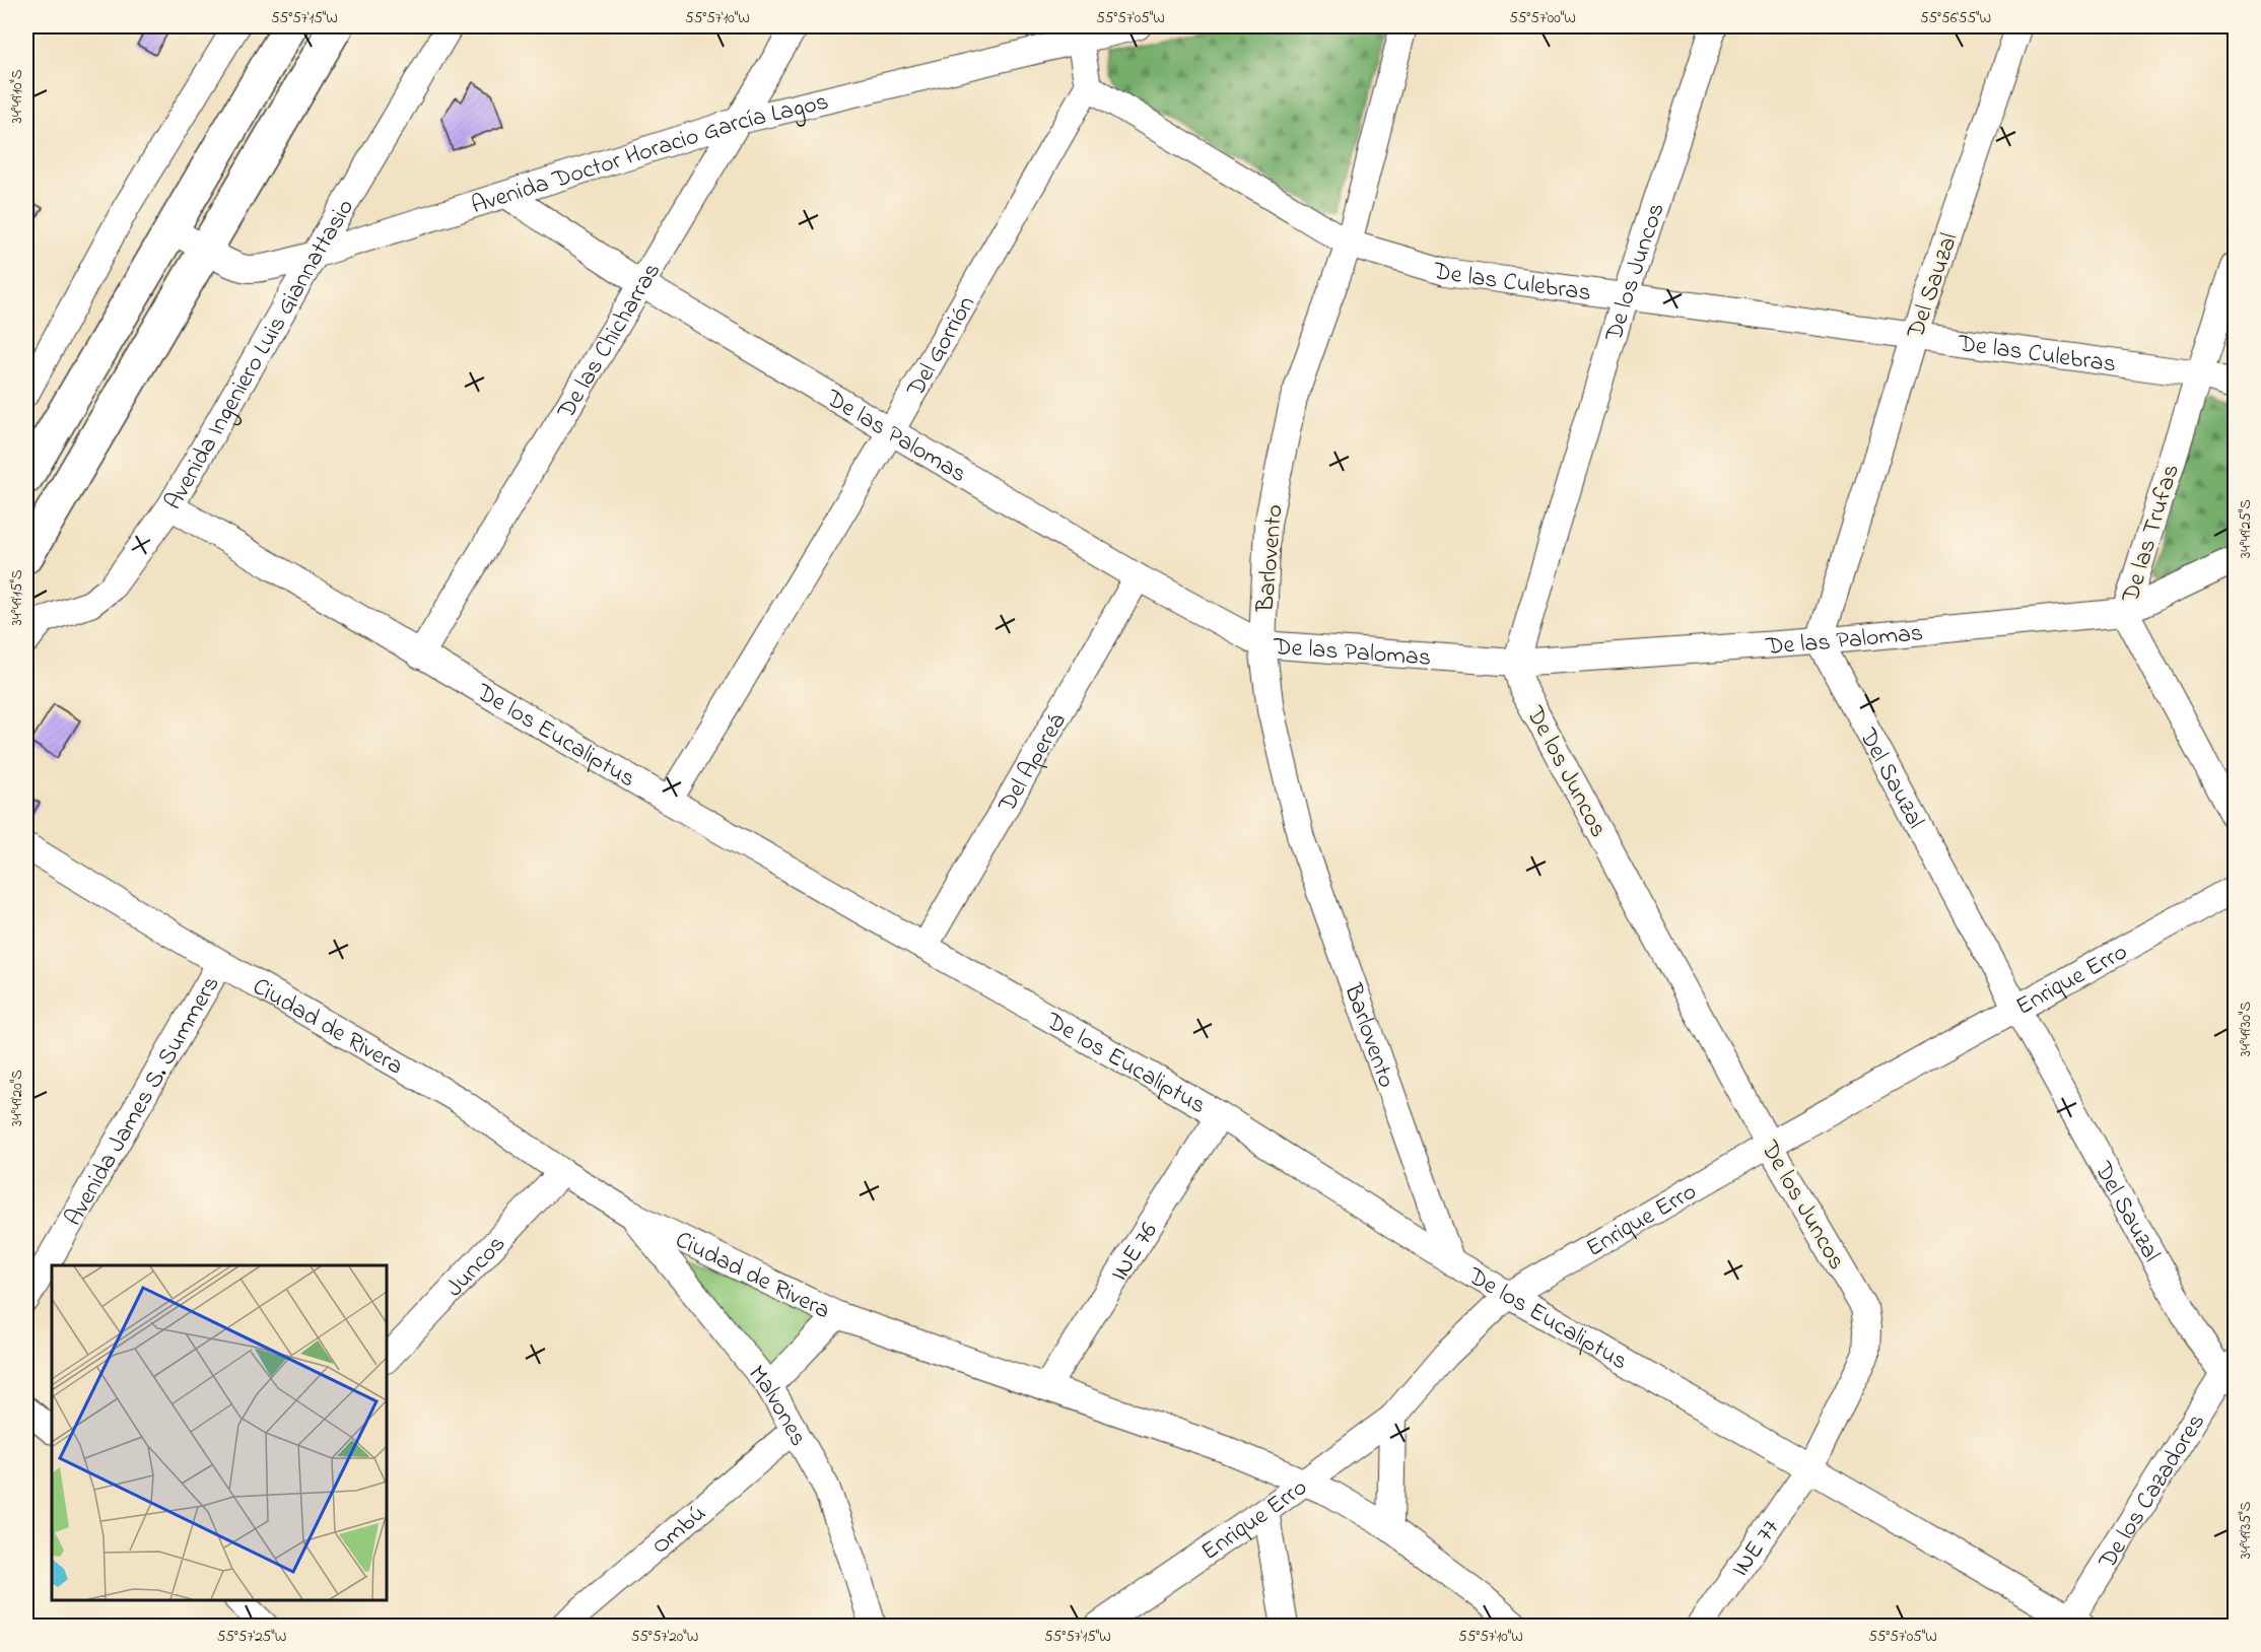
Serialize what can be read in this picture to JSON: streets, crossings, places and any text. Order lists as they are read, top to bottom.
{
  "streets": {
    "street": [
      "Avenida Doctor Horacio García Lagos",
      "De los Juncos",
      "De las Culebras",
      "Del Sauzal",
      "De las Chicharras",
      "Del Gorrión",
      "Avenida Ingeniero Luis Giannattasio",
      "De las Palomas",
      "De las Trufas",
      "Barlovento",
      "De los Eucaliptus",
      "Del Apereá",
      "Enrique Erro",
      "Ciudad de Rivera",
      "Avenida James S. Summers",
      "INE 76",
      "Juncos",
      "Malvones",
      "De los Cazadores",
      "Ombú",
      "INE 77"
    ]
  },
  "crossings": [
    ["Avenida Doctor Horacio García Lagos", "De las Chicharras"],
    ["Avenida Doctor Horacio García Lagos", "Avenida Ingeniero Luis Giannattasio"],
    ["Avenida Doctor Horacio García Lagos", "De las Palomas"],
    ["De los Juncos", "De las Culebras"],
    ["De los Juncos", "De las Palomas"],
    ["De los Juncos", "De los Eucaliptus"],
    ["De los Juncos", "Enrique Erro"],
    ["De los Juncos", "INE 77"],
    ["De las Culebras", "Del Sauzal"],
    ["De las Culebras", "Del Gorrión"],
    ["De las Culebras", "De las Trufas"],
    ["De las Culebras", "Barlovento"],
    ["Del Sauzal", "De las Palomas"],
    ["Del Sauzal", "Enrique Erro"],
    ["Del Sauzal", "De los Cazadores"],
    ["De las Chicharras", "De las Palomas"],
    ["De las Chicharras", "De los Eucaliptus"],
    ["Del Gorrión", "De las Palomas"],
    ["Del Gorrión", "De los Eucaliptus"],
    ["Avenida Ingeniero Luis Giannattasio", "De los Eucaliptus"],
    ["De las Palomas", "De las Trufas"],
    ["De las Palomas", "Barlovento"],
    ["De las Palomas", "Del Apereá"],
    ["Barlovento", "De los Eucaliptus"],
    ["De los Eucaliptus", "Del Apereá"],
    ["De los Eucaliptus", "Enrique Erro"],
    ["De los Eucaliptus", "INE 76"],
    ["De los Eucaliptus", "De los Cazadores"],
    ["De los Eucaliptus", "INE 77"],
    ["Enrique Erro", "Ciudad de Rivera"],
    ["Ciudad de Rivera", "Avenida James S. Summers"],
    ["Ciudad de Rivera", "INE 76"],
    ["Ciudad de Rivera", "Juncos"],
    ["Ciudad de Rivera", "Malvones"],
    ["Malvones", "Ombú"]
  ],
  "coordinates": [
    "55°57'15\"W",
    "55°57'10\"W",
    "55°57'05\"W",
    "55°57'00\"W",
    "55°56'55\"W",
    "34°49'10\"S",
    "34°49'25\"S",
    "34°49'15\"S",
    "34°49'30\"S",
    "34°49'20\"S",
    "34°49'35\"S",
    "55°57'25\"W",
    "55°57'20\"W"
  ]
}
